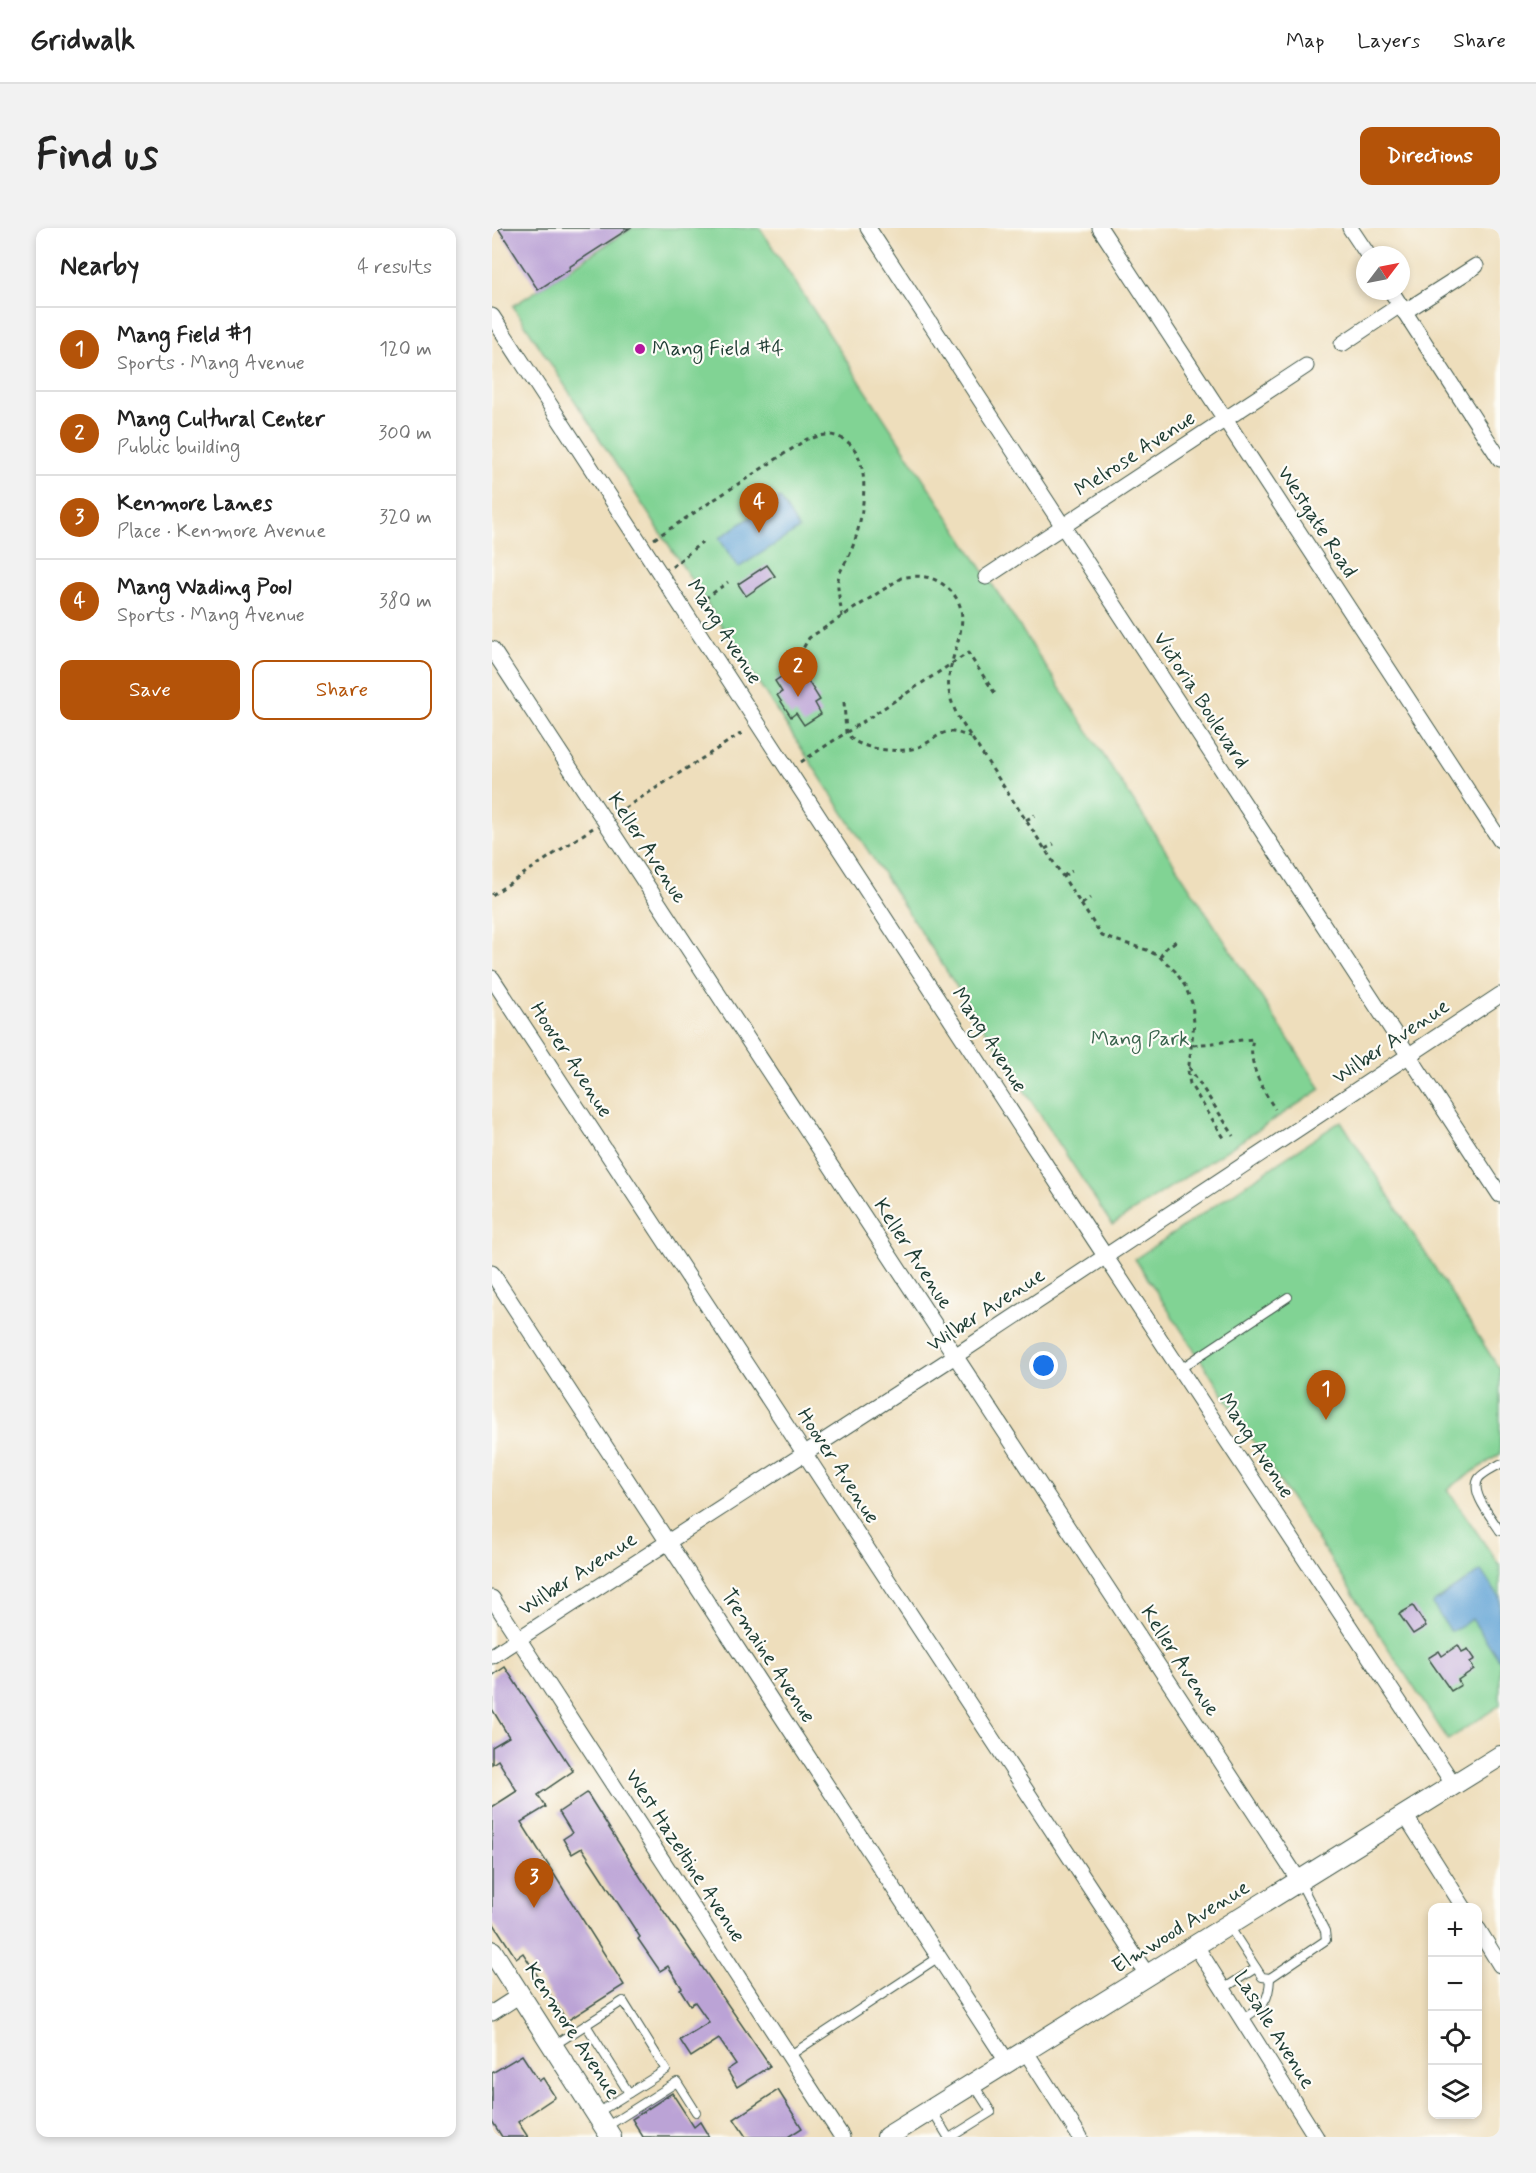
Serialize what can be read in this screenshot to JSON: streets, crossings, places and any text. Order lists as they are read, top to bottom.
{
  "streets": {
    "street": [
      "Melrose Avenue",
      "Westgate Road",
      "Mang Avenue",
      "Victoria Boulevard",
      "Keller Avenue",
      "Wilber Avenue",
      "Hoover Avenue",
      "Tremaine Avenue",
      "West Hazeltine Avenue",
      "Elmwood Avenue",
      "Lasalle Avenue",
      "Kenmore Avenue"
    ]
  },
  "crossings": [
    ["Melrose Avenue", "Westgate Road"],
    ["Melrose Avenue", "Victoria Boulevard"],
    ["Mang Avenue", "Wilber Avenue"],
    ["Mang Avenue", "Elmwood Avenue"],
    ["Victoria Boulevard", "Wilber Avenue"],
    ["Keller Avenue", "Wilber Avenue"],
    ["Keller Avenue", "Elmwood Avenue"],
    ["Wilber Avenue", "Hoover Avenue"],
    ["Wilber Avenue", "Tremaine Avenue"],
    ["Wilber Avenue", "West Hazeltine Avenue"],
    ["Hoover Avenue", "Elmwood Avenue"],
    ["Tremaine Avenue", "Elmwood Avenue"],
    ["Elmwood Avenue", "Lasalle Avenue"]
  ],
  "parks": ["Mang Park"],
  "places": ["Mang Field #4"],
  "north": "top right",
  "page": {
    "header": "Gridwalk",
    "nav": ["Map", "Layers", "Share"],
    "buttons": [
      "Directions",
      ["Save", "Share"]
    ],
    "title": "Find us",
    "heading": ["Nearby", "4 results"],
    "list": [
      {
        "mark": "1",
        "name": "Mang Field #1",
        "note": "Sports · Mang Avenue",
        "value": "120 m"
      },
      {
        "mark": "2",
        "name": "Mang Cultural Center",
        "note": "Public building",
        "value": "300 m"
      },
      {
        "mark": "3",
        "name": "Kenmore Lanes",
        "note": "Place · Kenmore Avenue",
        "value": "320 m"
      },
      {
        "mark": "4",
        "name": "Mang Wading Pool",
        "note": "Sports · Mang Avenue",
        "value": "380 m"
      }
    ],
    "pins": [
      "4",
      "2",
      "1",
      "3"
    ],
    "map_buttons": ["+", "−"]
  }
}
